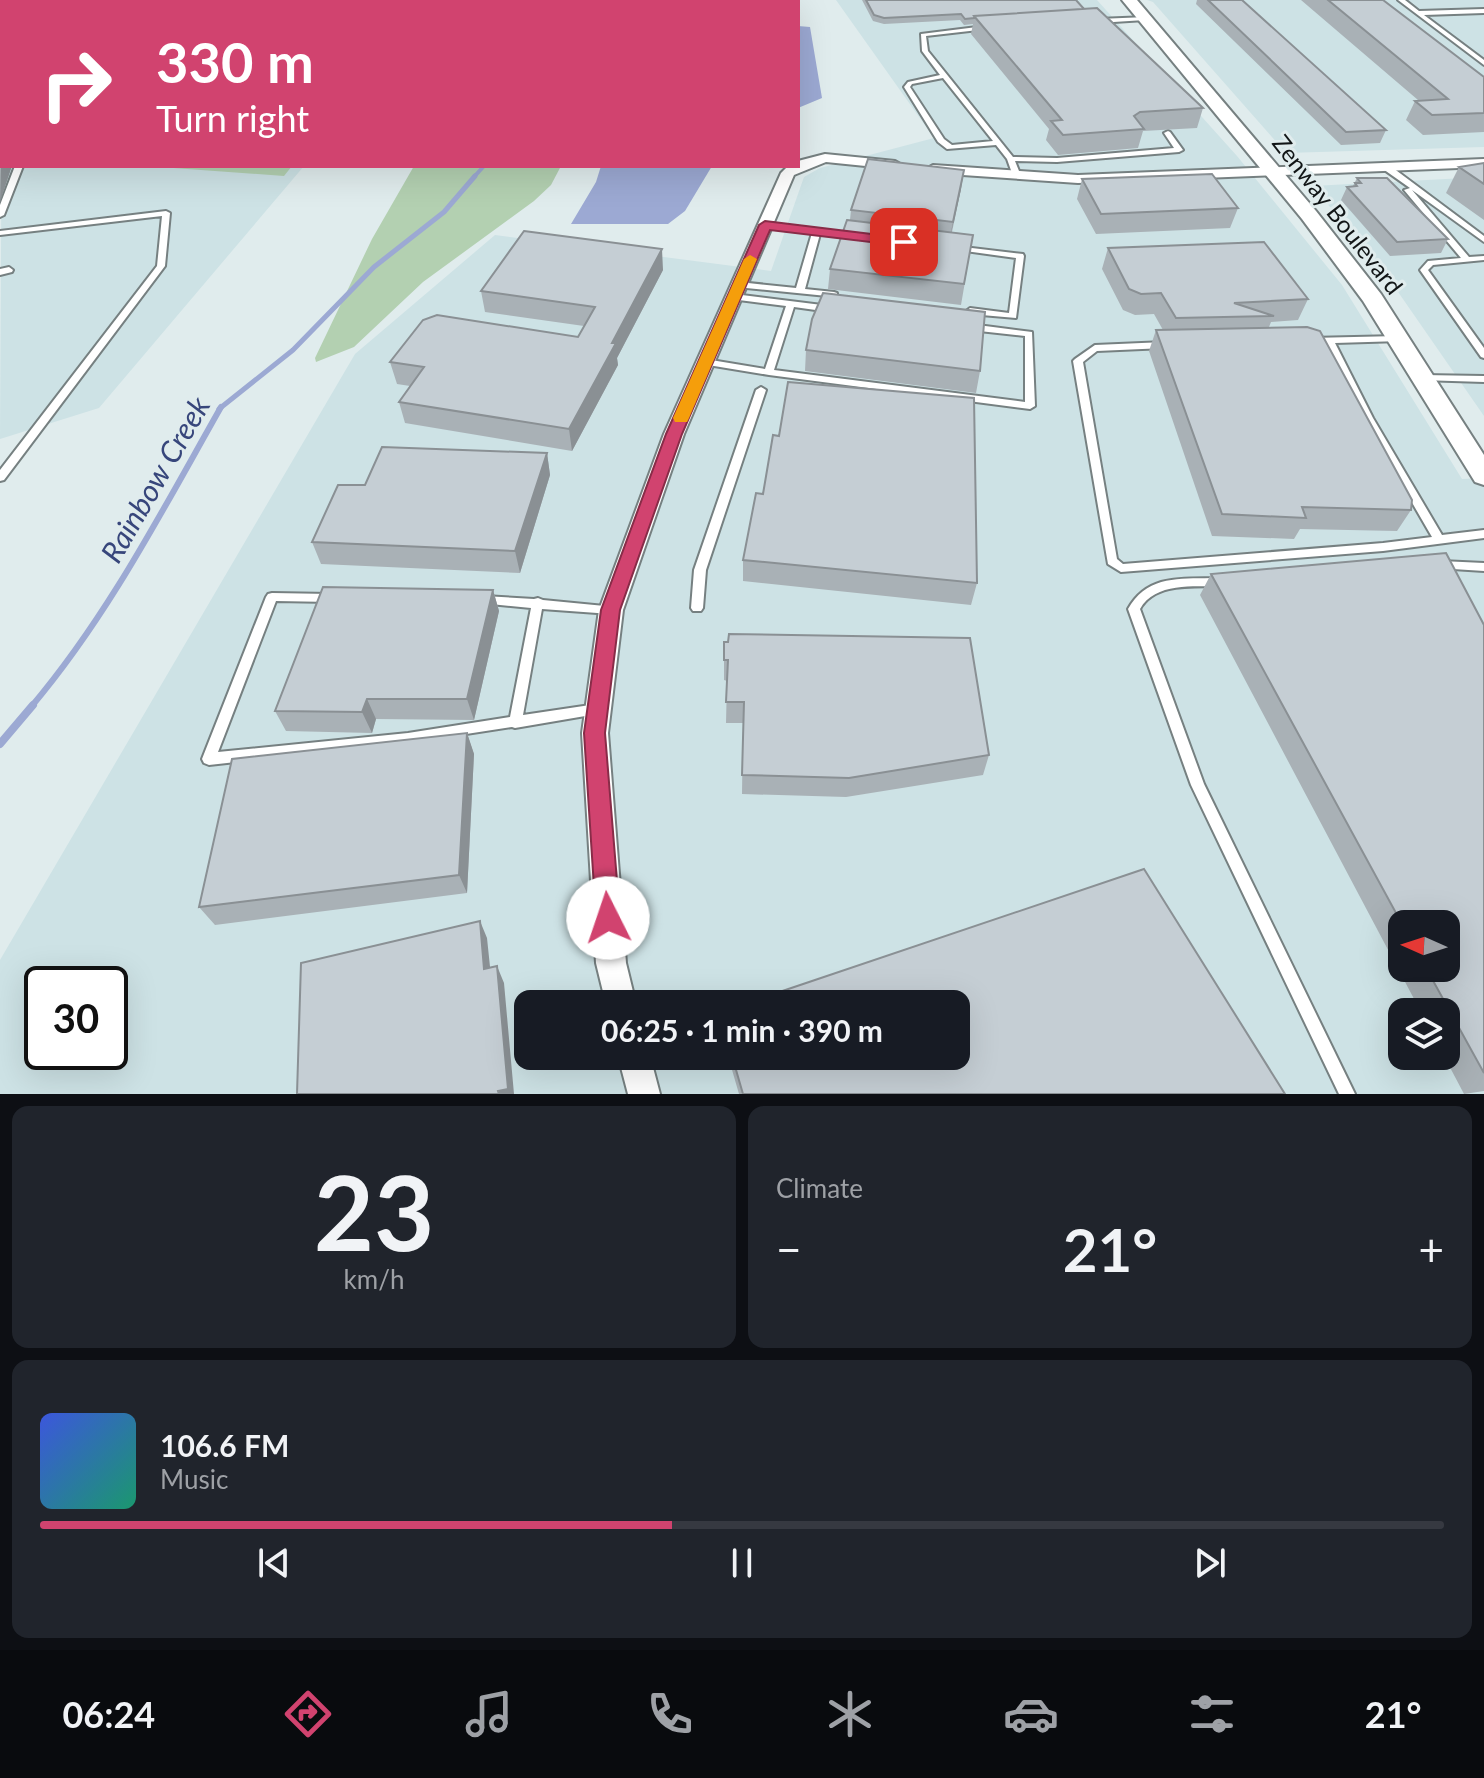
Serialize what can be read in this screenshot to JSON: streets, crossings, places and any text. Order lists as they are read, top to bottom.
{
  "streets": {
    "street": ["Zenway Boulevard"]
  },
  "water": ["Rainbow Creek"],
  "north": "left",
  "page": {
    "turn": ["330 m", "Turn right"],
    "limit": "30",
    "trip": "06:25 · 1 min · 390 m",
    "tile": [
      ["23", "km/h"],
      "Climate"
    ],
    "heat": ["−", "21°", "+"],
    "song": ["106.6 FM", "Music"],
    "tabs": ["06:24", "21°"]
  }
}
